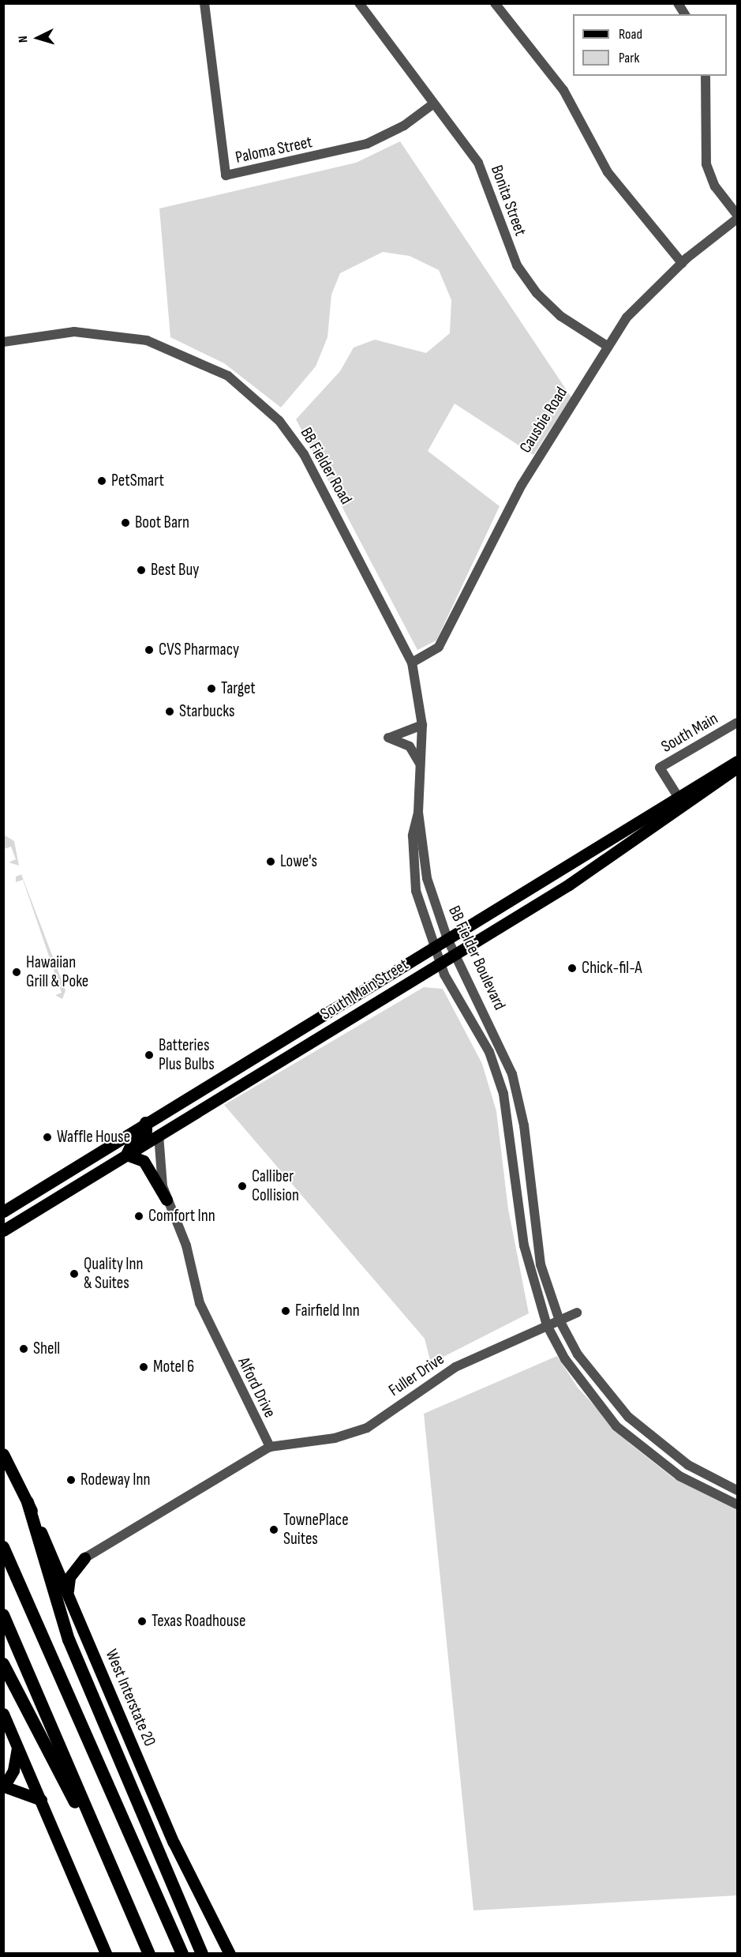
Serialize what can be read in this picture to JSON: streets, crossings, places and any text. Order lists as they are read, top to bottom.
{
  "streets": {
    "main road": ["South Main Street", "West Interstate 20"],
    "street": [
      "Paloma Street",
      "Bonita Street",
      "Causbie Road",
      "BB Fielder Road",
      "South Main",
      "BB Fielder Boulevard",
      "Fuller Drive",
      "Alford Drive"
    ]
  },
  "crossings": [
    ["Paloma Street", "Bonita Street"],
    ["Bonita Street", "Causbie Road"],
    ["Causbie Road", "BB Fielder Road"],
    ["BB Fielder Road", "BB Fielder Boulevard"],
    ["South Main", "South Main Street"],
    ["BB Fielder Boulevard", "South Main Street"],
    ["BB Fielder Boulevard", "Fuller Drive"],
    ["South Main Street", "Alford Drive"],
    ["Fuller Drive", "Alford Drive"]
  ],
  "places": [
    "PetSmart",
    "Boot Barn",
    "Best Buy",
    "CVS Pharmacy",
    "Target",
    "Starbucks",
    "Lowe's",
    "Chick-fil-A",
    "Hawaiian Grill & Poke",
    "Batteries Plus Bulbs",
    "Waffle House",
    "Calliber Collision",
    "Comfort Inn",
    "Quality Inn & Suites",
    "Fairfield Inn",
    "Shell",
    "Motel 6",
    "Rodeway Inn",
    "TownePlace Suites",
    "Texas Roadhouse"
  ],
  "legend": ["Road", "Park"],
  "north": "left"
}
